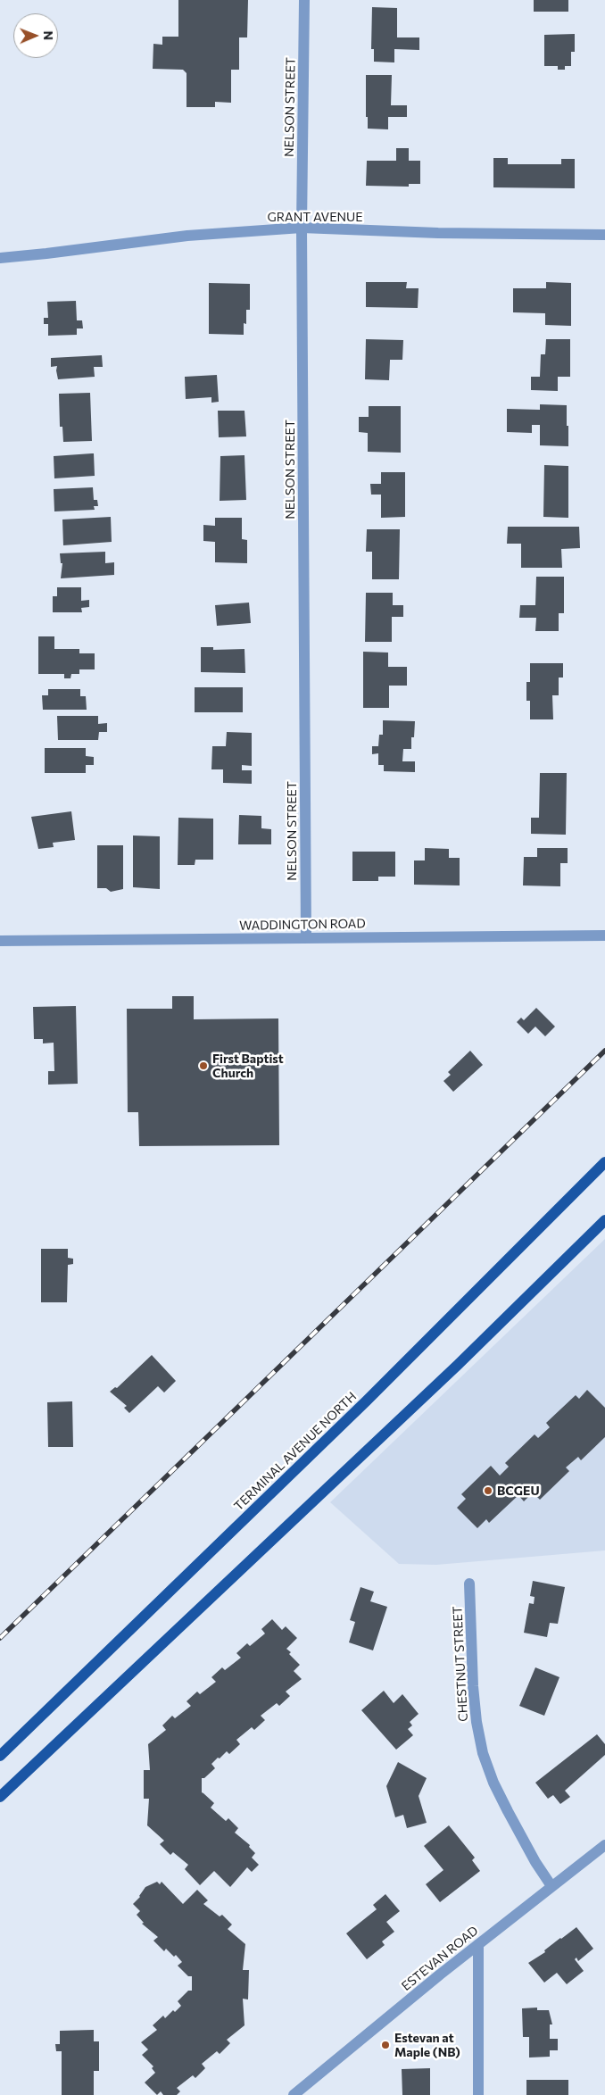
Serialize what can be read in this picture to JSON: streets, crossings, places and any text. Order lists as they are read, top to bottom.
{
  "streets": {
    "main road": ["TERMINAL AVENUE NORTH"],
    "street": [
      "NELSON STREET",
      "GRANT AVENUE",
      "WADDINGTON ROAD",
      "CHESTNUT STREET",
      "ESTEVAN ROAD"
    ]
  },
  "crossings": [
    ["NELSON STREET", "GRANT AVENUE"],
    ["NELSON STREET", "WADDINGTON ROAD"],
    ["CHESTNUT STREET", "ESTEVAN ROAD"]
  ],
  "places": ["First Baptist Church", "BCGEU", "Estevan at Maple (NB)"],
  "north": "right"
}
